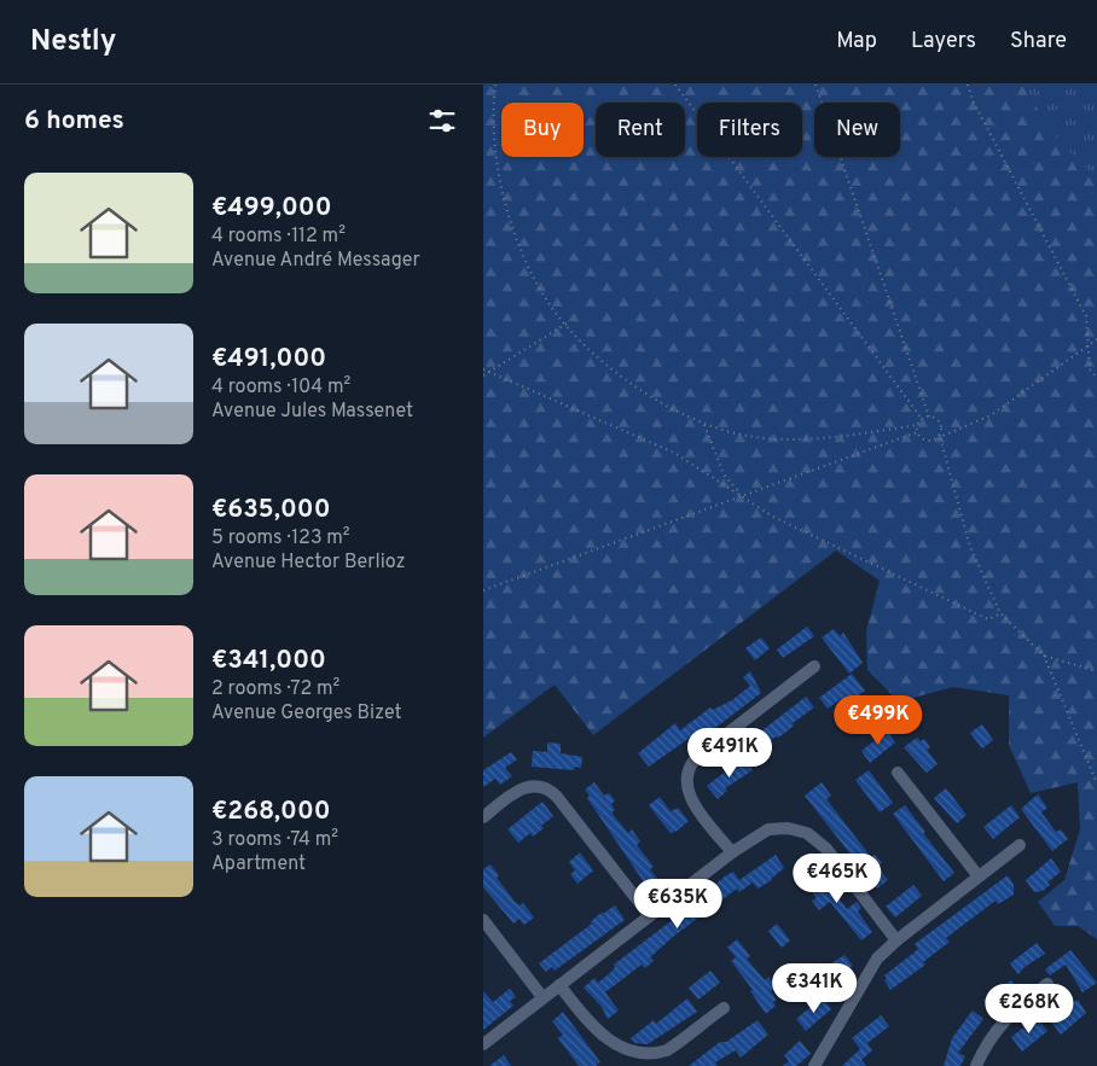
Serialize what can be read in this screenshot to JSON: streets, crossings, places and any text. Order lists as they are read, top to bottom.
{
  "page": {
    "header": "Nestly",
    "nav": ["Map", "Layers", "Share"],
    "heading": "6 homes",
    "chip": [
      "Buy",
      "Rent",
      "Filters",
      "New"
    ],
    "list": [
      {
        "name": "€499,000",
        "note": "4 rooms · 112 m² · Avenue André Messager"
      },
      {
        "name": "€491,000",
        "note": "4 rooms · 104 m² · Avenue Jules Massenet"
      },
      {
        "name": "€635,000",
        "note": "5 rooms · 123 m² · Avenue Hector Berlioz"
      },
      {
        "name": "€341,000",
        "note": "2 rooms · 72 m² · Avenue Georges Bizet"
      },
      {
        "name": "€268,000",
        "note": "3 rooms · 74 m² · Apartment"
      }
    ],
    "price": [
      "€499K",
      "€491K",
      "€465K",
      "€635K",
      "€341K",
      "€268K"
    ]
  }
}
